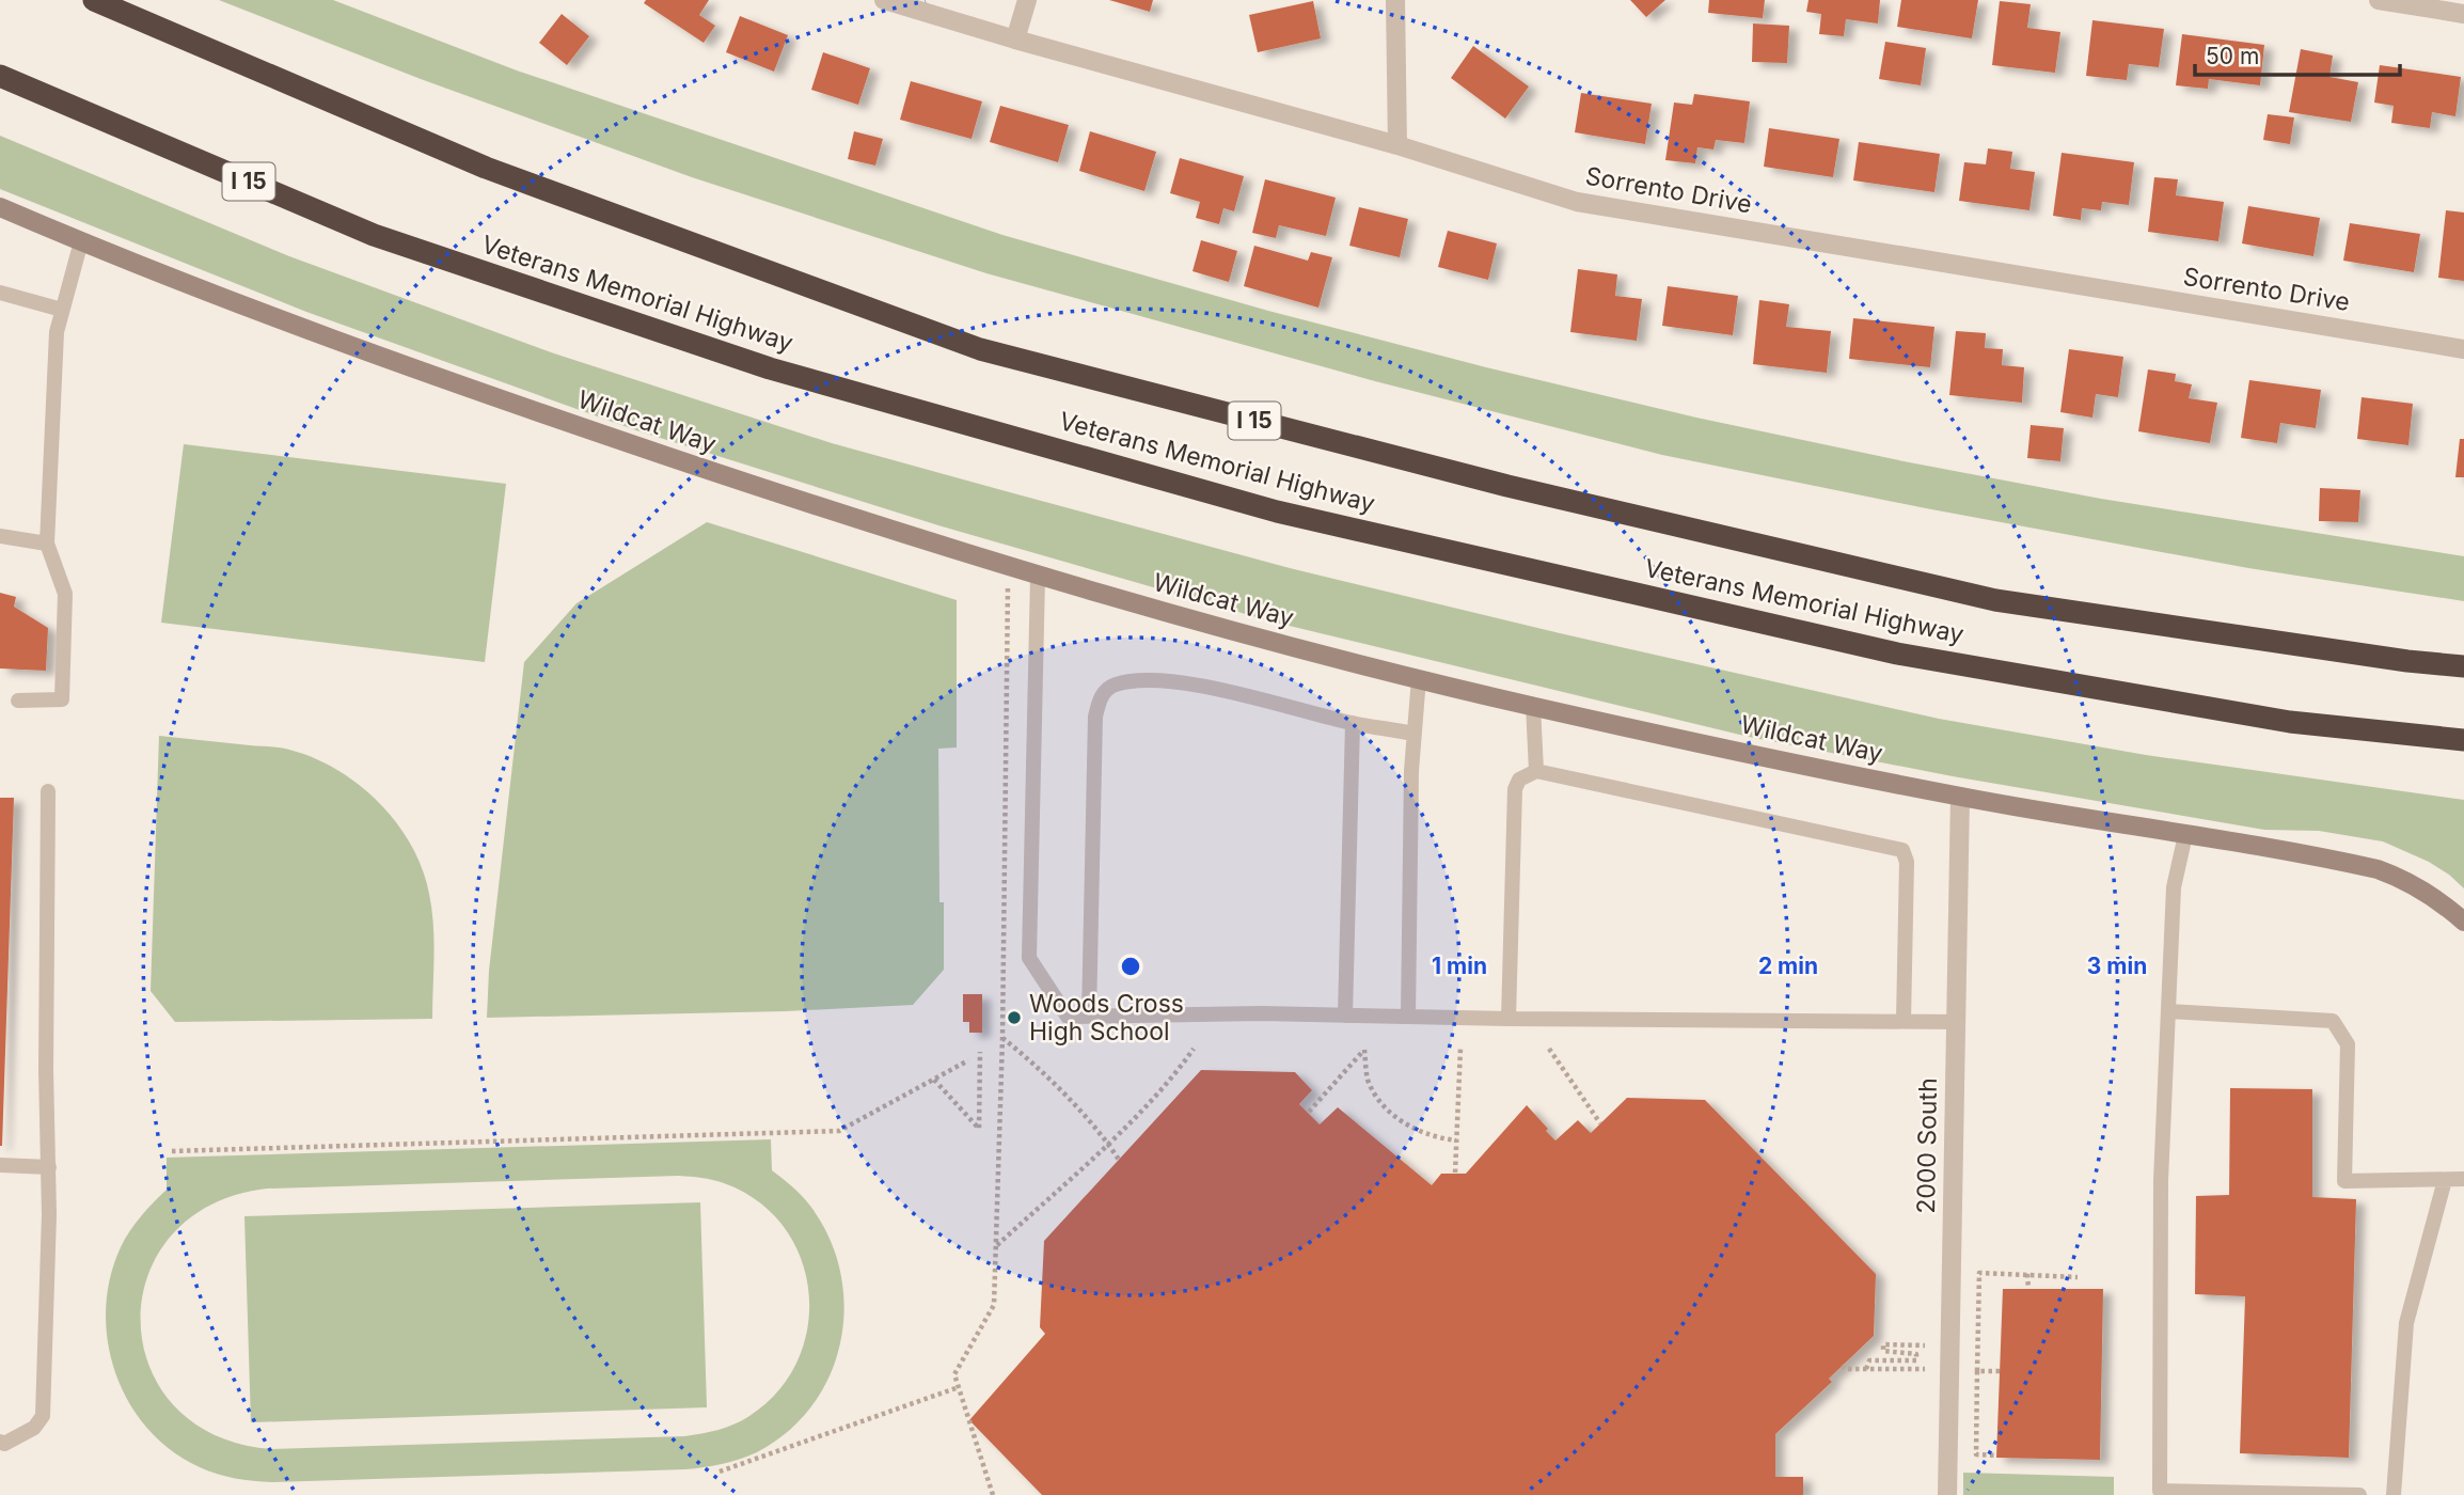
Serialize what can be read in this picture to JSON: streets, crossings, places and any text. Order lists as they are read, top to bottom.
{
  "streets": {
    "highway": ["I 15", "Veterans Memorial Highway"],
    "street": ["Sorrento Drive", "Wildcat Way", "2000 South"]
  },
  "crossings": [
    ["Wildcat Way", "2000 South"]
  ],
  "places": ["Woods Cross High School"],
  "scale_bar": "50 m",
  "rings": ["1 min", "2 min", "3 min"]
}
